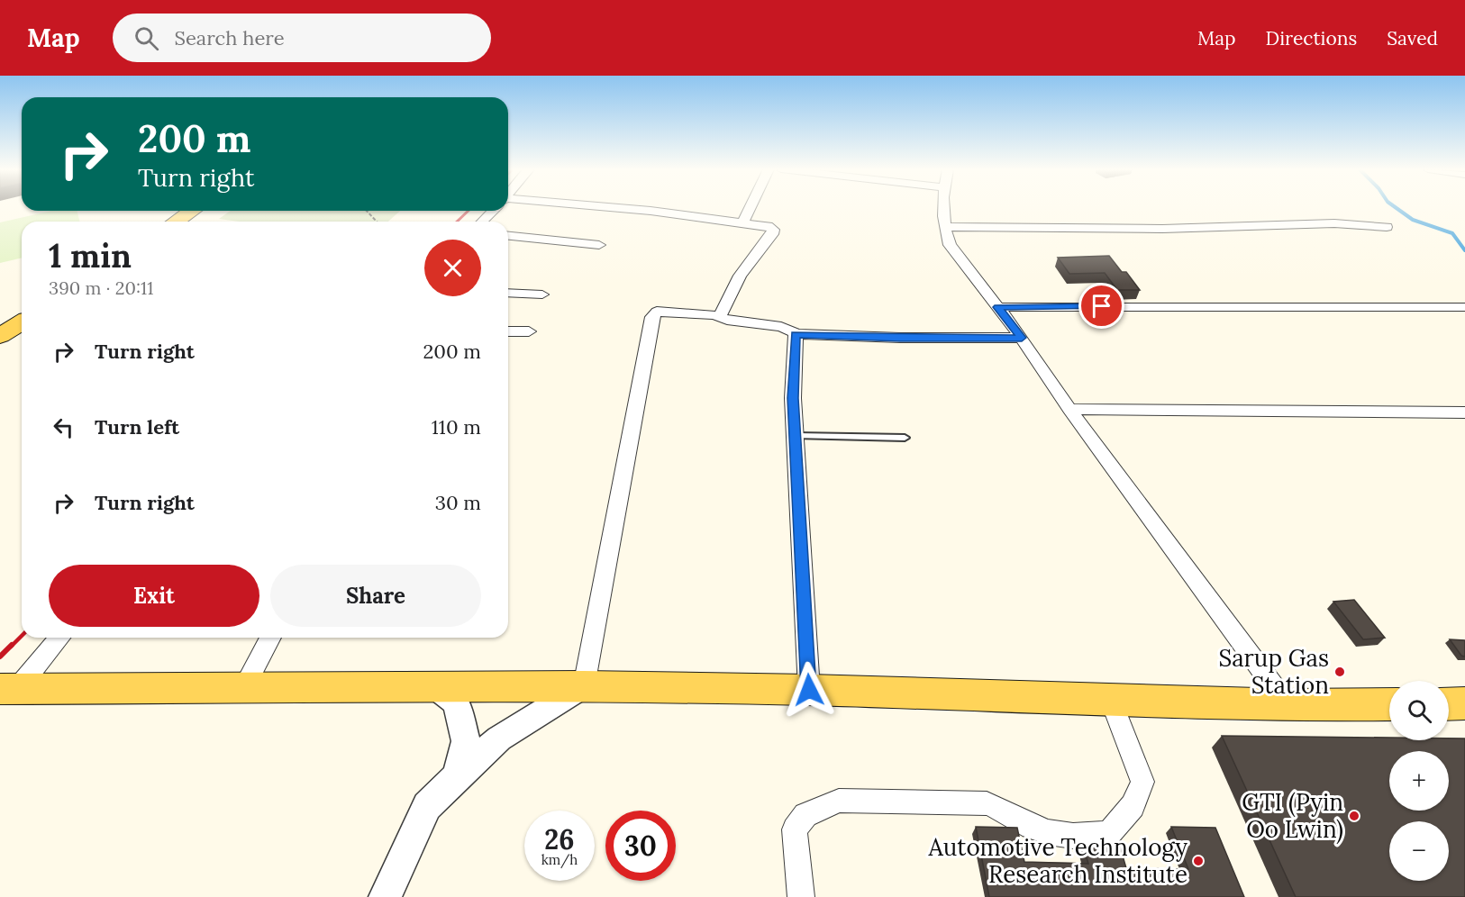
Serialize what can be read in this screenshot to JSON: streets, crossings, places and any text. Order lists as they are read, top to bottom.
{
  "places": ["Sarup Gas Station", "GTI (Pyin Oo Lwin)", "Automotive Technology Research Institute"],
  "page": {
    "header": "Map",
    "search": "Search here",
    "nav": ["Map", "Directions", "Saved"],
    "turn": ["200 m", "Turn right"],
    "heading": ["1 min", "390 m · 20:11"],
    "list": [
      {
        "name": "Turn right",
        "value": "200 m"
      },
      {
        "name": "Turn left",
        "value": "110 m"
      },
      {
        "name": "Turn right",
        "value": "30 m"
      }
    ],
    "buttons": ["Exit", "Share"],
    "map_buttons": ["+", "−"],
    "speed": "26 km/h",
    "limit": "30"
  }
}
